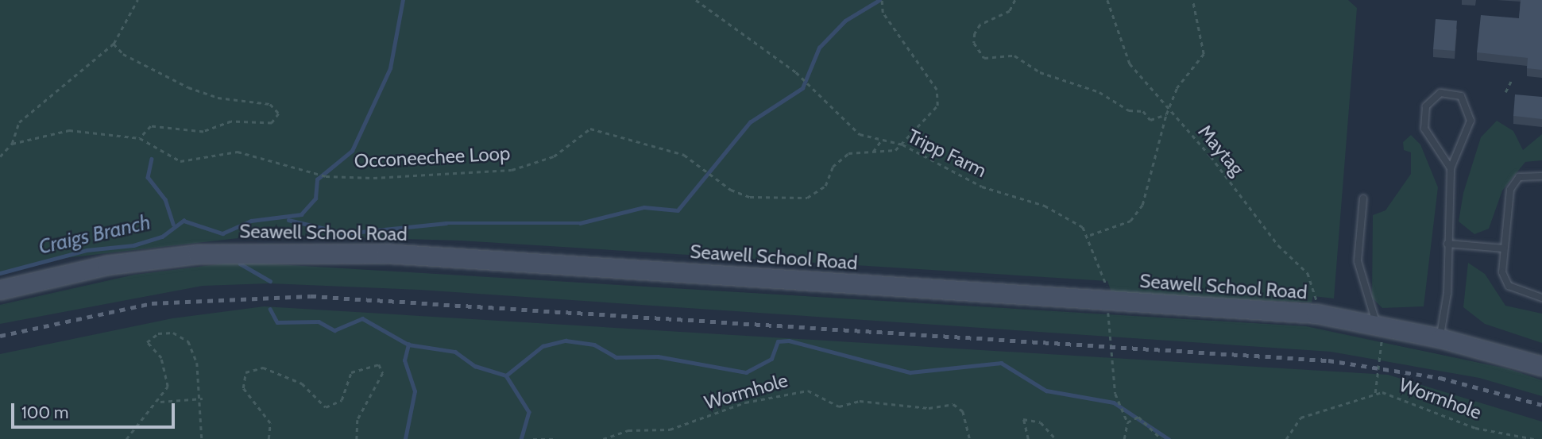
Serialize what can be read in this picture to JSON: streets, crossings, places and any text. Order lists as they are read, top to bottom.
{
  "streets": {
    "street": ["Seawell School Road"],
    "path": [
      "Maytag",
      "Tripp Farm",
      "Occoneechee Loop",
      "Wormhole"
    ]
  },
  "crossings": [
    ["Maytag", "Seawell School Road"],
    ["Tripp Farm", "Occoneechee Loop"]
  ],
  "water": ["Craigs Branch"],
  "scale_bar": "100 m"
}
